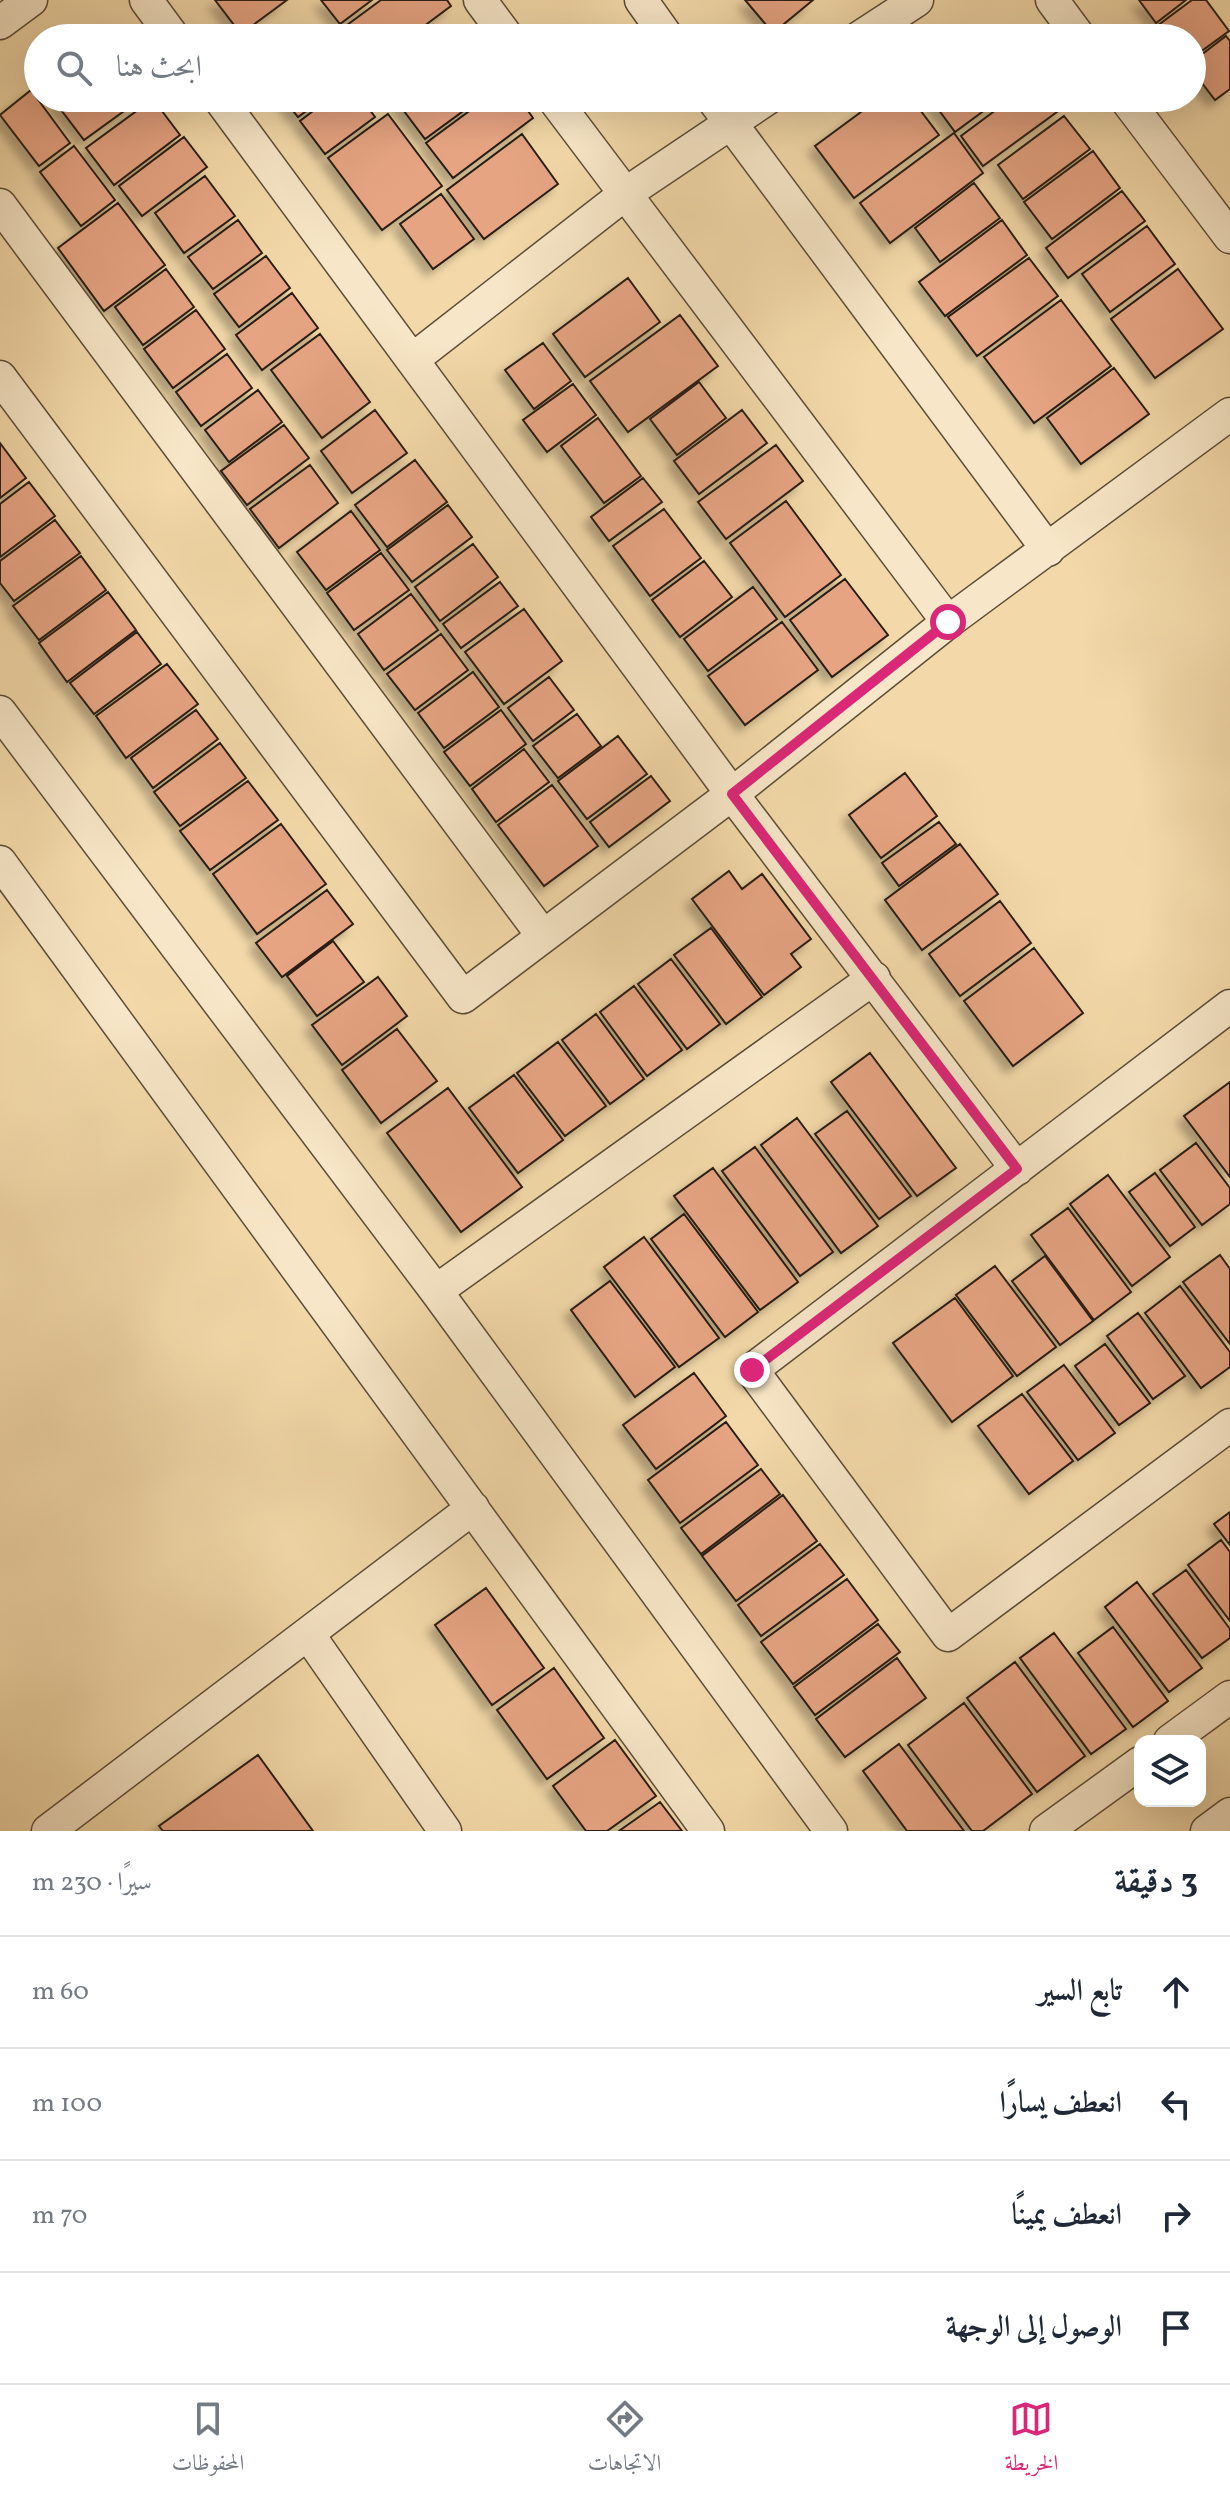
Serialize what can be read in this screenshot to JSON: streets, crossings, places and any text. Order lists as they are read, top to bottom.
{
  "page": {
    "search": "ابحث هنا",
    "heading": ["3 دقيقة", "سيرًا · 230 m"],
    "list": [
      ["تابع السير", "60 m"],
      ["انعطف يسارًا", "100 m"],
      ["انعطف يمينًا", "70 m"],
      "الوصول إلى الوجهة"
    ],
    "nav": ["الخريطة", "الاتجاهات", "المحفوظات"]
  }
}
